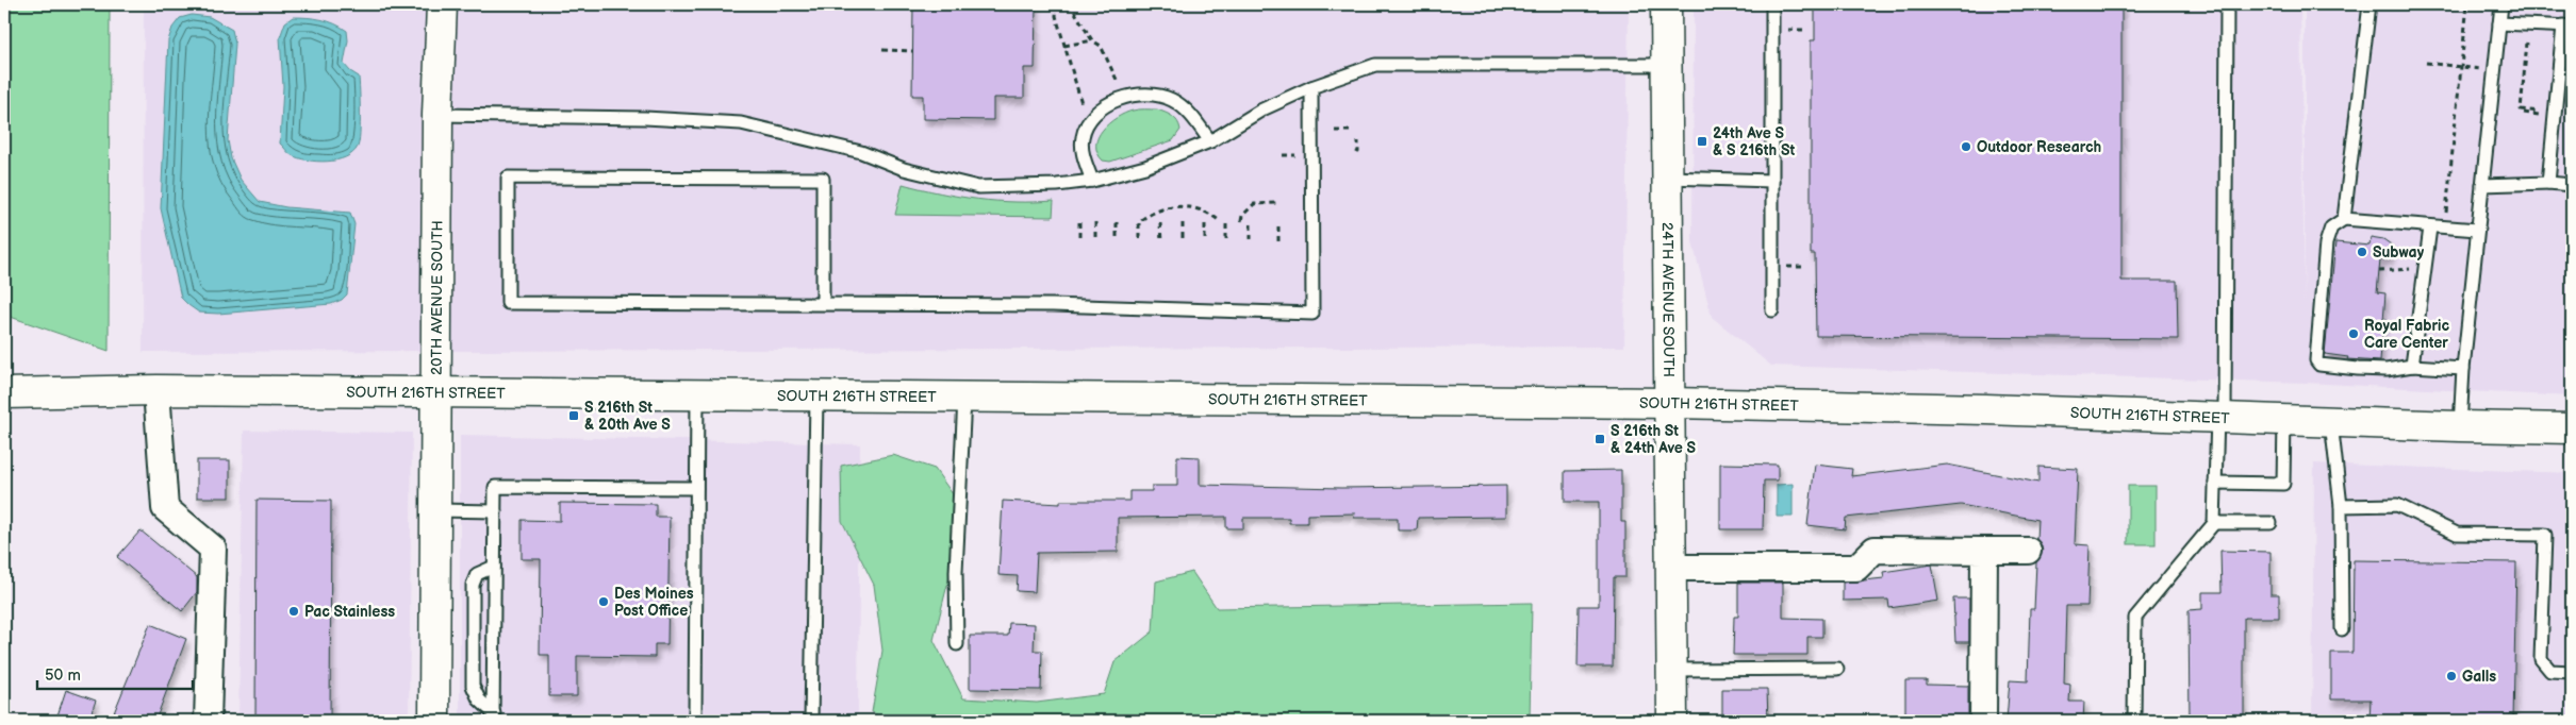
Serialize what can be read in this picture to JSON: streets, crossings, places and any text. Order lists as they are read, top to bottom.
{
  "streets": {
    "main road": ["20TH AVENUE SOUTH", "24TH AVENUE SOUTH", "SOUTH 216TH STREET"]
  },
  "crossings": [
    ["20TH AVENUE SOUTH", "SOUTH 216TH STREET"],
    ["24TH AVENUE SOUTH", "SOUTH 216TH STREET"]
  ],
  "places": {
    "transit": ["24th Ave S & S 216th St", "S 216th St & 20th Ave S", "S 216th St & 24th Ave S"],
    "other": [
      "Outdoor Research",
      "Subway",
      "Royal Fabric Care Center",
      "Des Moines Post Office",
      "Pac Stainless",
      "Galls"
    ]
  },
  "scale_bar": "50 m"
}
